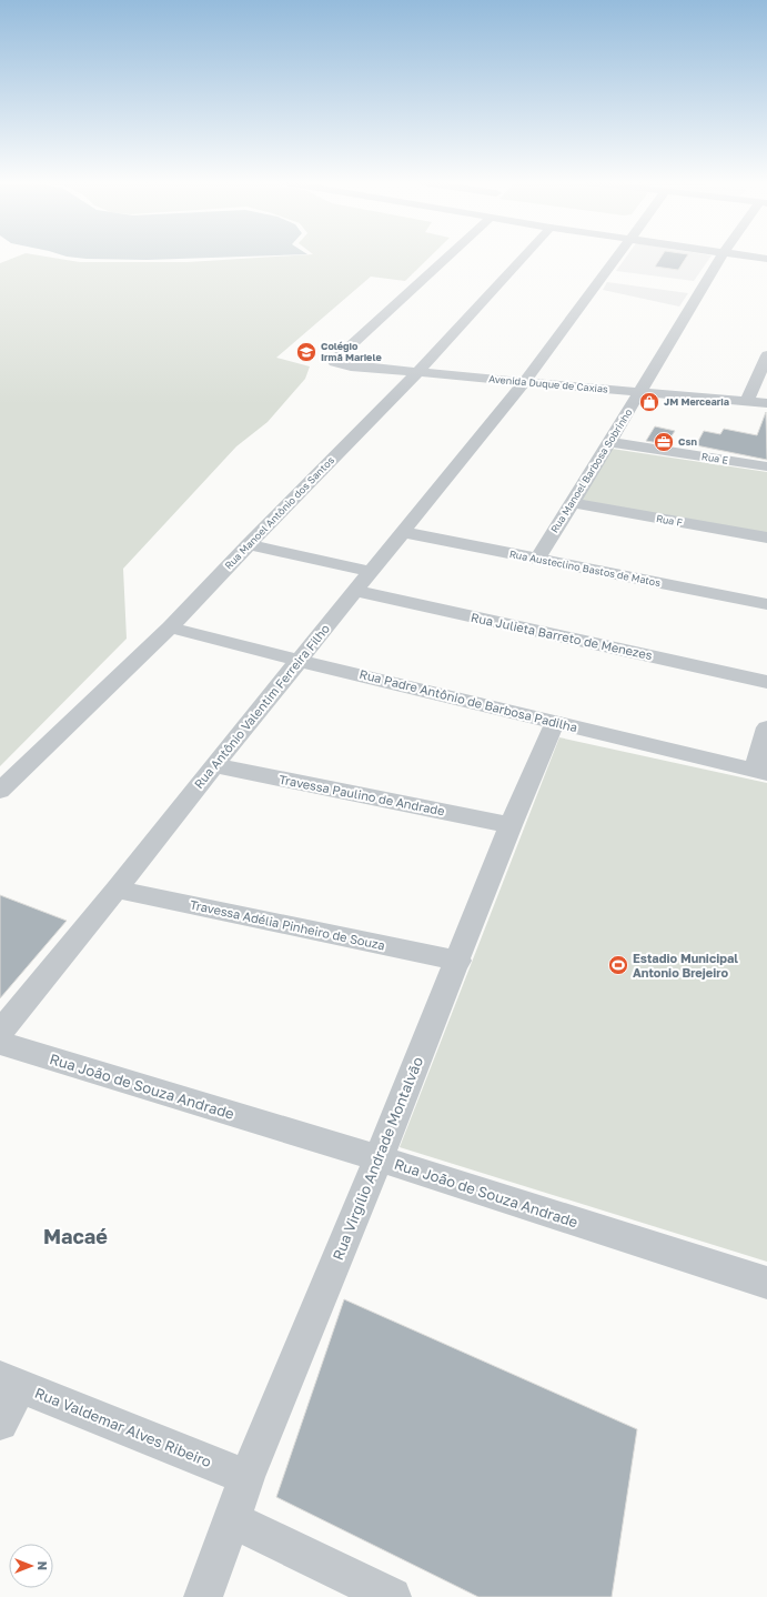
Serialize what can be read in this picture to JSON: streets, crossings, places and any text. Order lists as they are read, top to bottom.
{
  "streets": {
    "street": [
      "Avenida Duque de Caxias",
      "Rua E",
      "Rua Manoel Barbosa Sobrinho",
      "Rua Manoel Antônio dos Santos",
      "Rua F",
      "Rua Austeclino Bastos de Matos",
      "Rua Julieta Barreto de Menezes",
      "Rua Padre Antônio de Barbosa Padilha",
      "Rua Antônio Valentim Ferreira Filho",
      "Travessa Paulino de Andrade",
      "Travessa Adélia Pinheiro de Souza",
      "Rua João de Souza Andrade",
      "Rua Virgílio Andrade Montalvão",
      "Rua Valdemar Alves Ribeiro"
    ]
  },
  "crossings": [
    ["Avenida Duque de Caxias", "Rua Manoel Barbosa Sobrinho"],
    ["Avenida Duque de Caxias", "Rua Manoel Antônio dos Santos"],
    ["Avenida Duque de Caxias", "Rua Antônio Valentim Ferreira Filho"],
    ["Rua E", "Rua Manoel Barbosa Sobrinho"],
    ["Rua Manoel Barbosa Sobrinho", "Rua F"],
    ["Rua Manoel Barbosa Sobrinho", "Rua Austeclino Bastos de Matos"],
    ["Rua Manoel Antônio dos Santos", "Rua Padre Antônio de Barbosa Padilha"],
    ["Rua Austeclino Bastos de Matos", "Rua Antônio Valentim Ferreira Filho"],
    ["Rua Julieta Barreto de Menezes", "Rua Antônio Valentim Ferreira Filho"],
    ["Rua Padre Antônio de Barbosa Padilha", "Rua Antônio Valentim Ferreira Filho"],
    ["Rua Padre Antônio de Barbosa Padilha", "Rua Virgílio Andrade Montalvão"],
    ["Rua Antônio Valentim Ferreira Filho", "Travessa Paulino de Andrade"],
    ["Rua Antônio Valentim Ferreira Filho", "Travessa Adélia Pinheiro de Souza"],
    ["Travessa Paulino de Andrade", "Rua Virgílio Andrade Montalvão"],
    ["Travessa Adélia Pinheiro de Souza", "Rua Virgílio Andrade Montalvão"],
    ["Rua João de Souza Andrade", "Rua Virgílio Andrade Montalvão"],
    ["Rua Virgílio Andrade Montalvão", "Rua Valdemar Alves Ribeiro"]
  ],
  "districts": ["Macaé"],
  "places": {
    "school or university": ["Colégio Irmã Mariele"],
    "shop": ["JM Mercearia"],
    "office": ["Csn"],
    "sports": ["Estadio Municipal Antonio Brejeiro"]
  },
  "north": "right"
}
